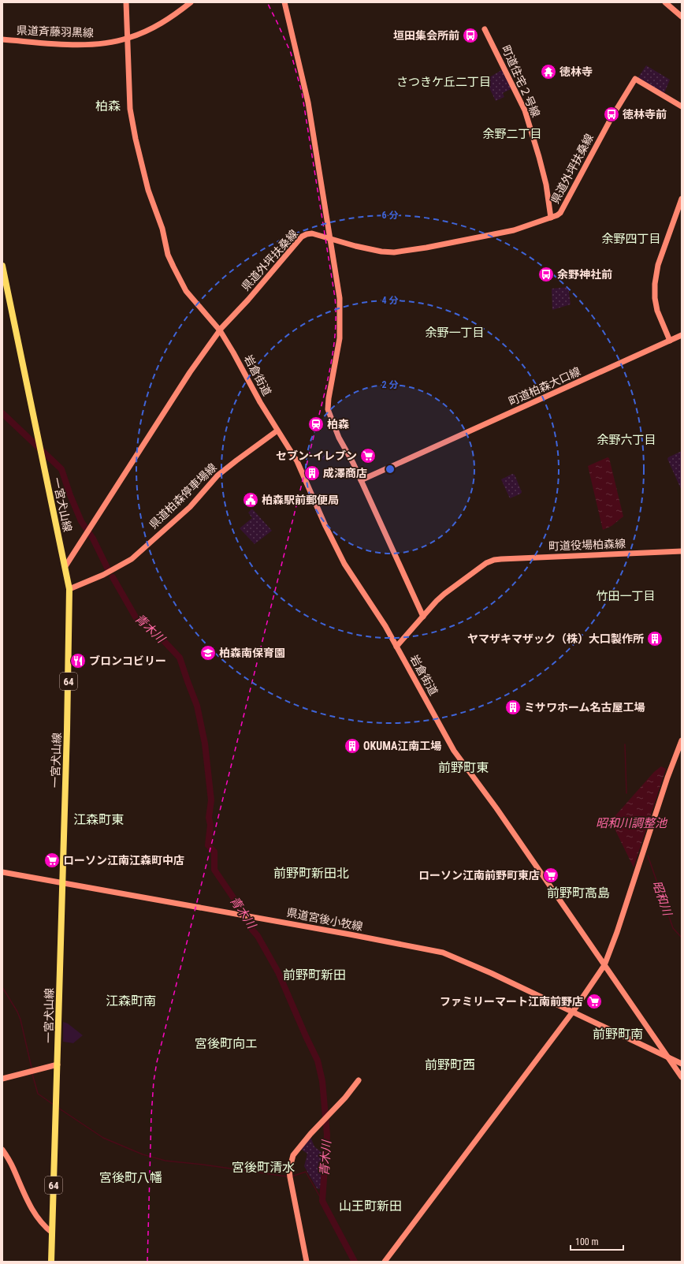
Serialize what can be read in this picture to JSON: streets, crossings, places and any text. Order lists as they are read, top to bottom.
{
  "streets": {
    "main road": ["一宮犬山線", "64"],
    "street": [
      "県道斉藤羽黒線",
      "町道住宅２号線",
      "県道外坪扶桑線",
      "岩倉街道",
      "町道柏森大口線",
      "県道柏森停車場線",
      "町道役場柏森線",
      "県道宮後小牧線"
    ]
  },
  "crossings": [
    ["町道住宅２号線", "県道外坪扶桑線"],
    ["県道外坪扶桑線", "岩倉街道"],
    ["県道外坪扶桑線", "一宮犬山線"],
    ["岩倉街道", "県道柏森停車場線"],
    ["岩倉街道", "県道宮後小牧線"],
    ["県道柏森停車場線", "一宮犬山線"],
    ["一宮犬山線", "県道宮後小牧線"]
  ],
  "districts": [
    "さつきケ丘二丁目",
    "柏森",
    "余野二丁目",
    "余野四丁目",
    "余野一丁目",
    "余野六丁目",
    "竹田一丁目",
    "前野町東",
    "江森町東",
    "前野町新田北",
    "前野町高島",
    "前野町新田",
    "江森町南",
    "前野町南",
    "宮後町向エ",
    "前野町西",
    "宮後町清水",
    "宮後町八幡",
    "山王町新田"
  ],
  "water": ["青木川", "昭和川調整池", "昭和川"],
  "places": {
    "bus stop": ["垣田集会所前", "徳林寺前", "余野神社前"],
    "temple": ["徳林寺"],
    "station": ["柏森"],
    "supermarket": [
      "セブン-イレブン",
      "ローソン江南江森町中店",
      "ローソン江南前野町東店",
      "ファミリーマート江南前野店"
    ],
    "building": [
      "成澤商店",
      "ヤマザキマザック（株）大口製作所",
      "ミサワホーム名古屋工場",
      "OKUMA江南工場"
    ],
    "public building": ["柏森駅前郵便局"],
    "school or university": ["柏森南保育園"],
    "restaurant": ["ブロンコビリー"]
  },
  "scale_bar": "100 m",
  "rings": ["6 分", "4 分", "2 分"]
}
